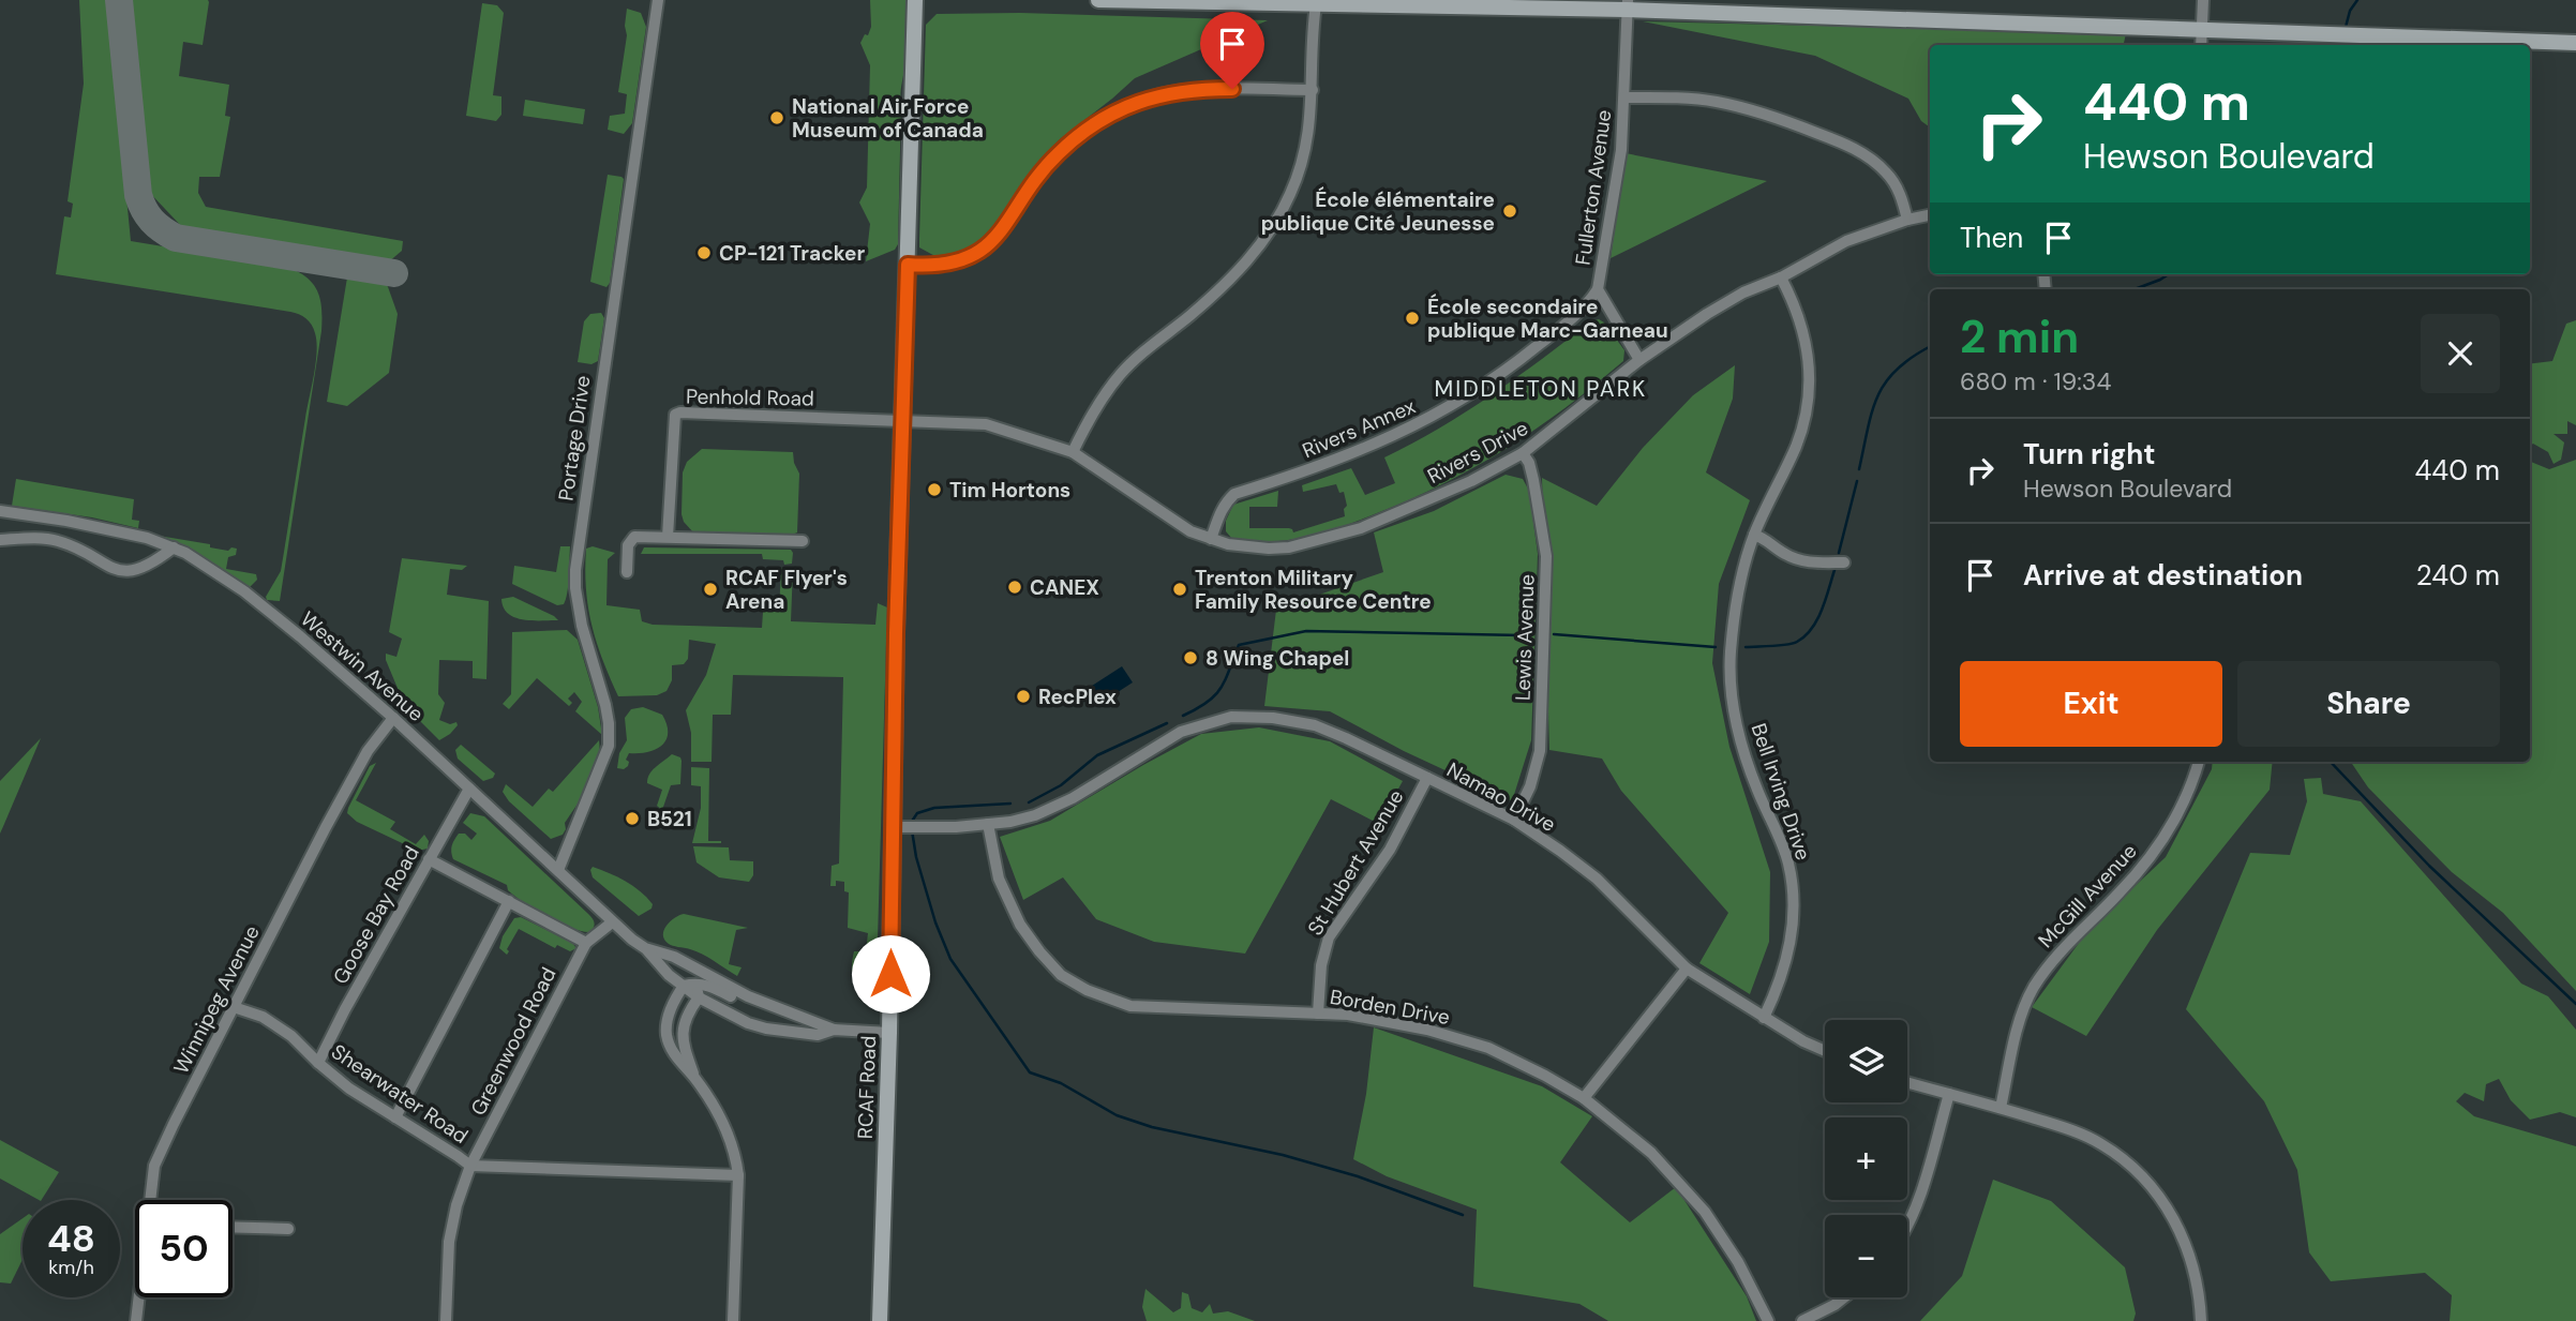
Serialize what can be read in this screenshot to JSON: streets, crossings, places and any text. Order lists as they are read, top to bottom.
{
  "streets": {
    "main road": ["RCAF Road"],
    "street": [
      "Fullerton Avenue",
      "Penhold Road",
      "Rivers Annex",
      "Portage Drive",
      "Rivers Drive",
      "Lewis Avenue",
      "Westwin Avenue",
      "Bell Irving Drive",
      "Namao Drive",
      "St Hubert Avenue",
      "McGill Avenue",
      "Goose Bay Road",
      "Winnipeg Avenue",
      "Borden Drive",
      "Greenwood Road",
      "Shearwater Road"
    ]
  },
  "crossings": [
    ["Fullerton Avenue", "Rivers Annex"],
    ["Fullerton Avenue", "Rivers Drive"],
    ["Penhold Road", "Rivers Drive"],
    ["Penhold Road", "RCAF Road"],
    ["Rivers Annex", "Rivers Drive"],
    ["Portage Drive", "Westwin Avenue"],
    ["Rivers Drive", "Lewis Avenue"],
    ["Rivers Drive", "Bell Irving Drive"],
    ["Rivers Drive", "RCAF Road"],
    ["Lewis Avenue", "Namao Drive"],
    ["Westwin Avenue", "Goose Bay Road"],
    ["Westwin Avenue", "Winnipeg Avenue"],
    ["Westwin Avenue", "Greenwood Road"],
    ["Westwin Avenue", "RCAF Road"],
    ["Bell Irving Drive", "Namao Drive"],
    ["Namao Drive", "St Hubert Avenue"],
    ["Namao Drive", "Borden Drive"],
    ["Namao Drive", "RCAF Road"],
    ["St Hubert Avenue", "Borden Drive"],
    ["Goose Bay Road", "Shearwater Road"],
    ["Winnipeg Avenue", "Shearwater Road"],
    ["Greenwood Road", "Shearwater Road"]
  ],
  "districts": ["MIDDLETON PARK"],
  "places": [
    "National Air Force Museum of Canada",
    "École élémentaire publique Cité Jeunesse",
    "CP-121 Tracker",
    "École secondaire publique Marc-Garneau",
    "Tim Hortons",
    "CANEX",
    "RCAF Flyer's Arena",
    "Trenton Military Family Resource Centre",
    "8 Wing Chapel",
    "RecPlex",
    "B521"
  ],
  "page": {
    "turn": ["440 m", "Hewson Boulevard"],
    "then": "Then",
    "heading": ["2 min", "680 m · 19:34"],
    "list": [
      {
        "name": "Turn right",
        "note": "Hewson Boulevard",
        "value": "440 m"
      },
      {
        "name": "Arrive at destination",
        "value": "240 m"
      }
    ],
    "buttons": ["Exit", "Share"],
    "map_buttons": ["+", "−"],
    "speed": "48 km/h",
    "limit": "50"
  }
}
